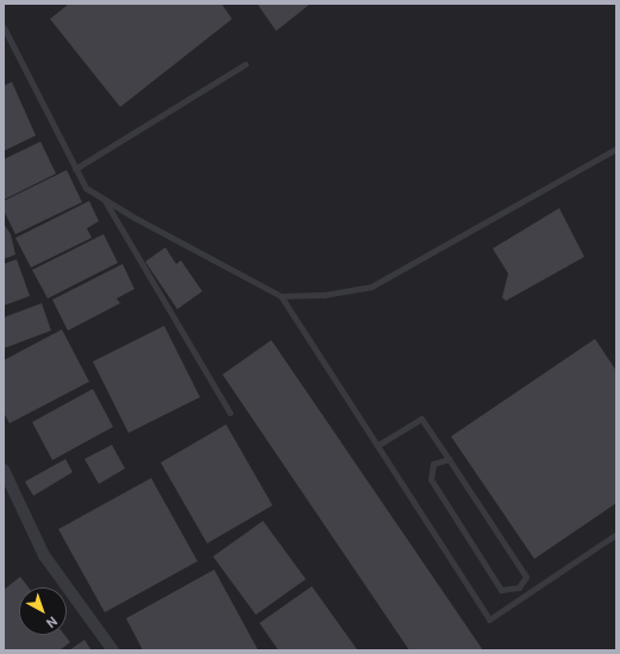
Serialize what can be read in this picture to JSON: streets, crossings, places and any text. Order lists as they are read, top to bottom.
{
  "north": "bottom right"
}
